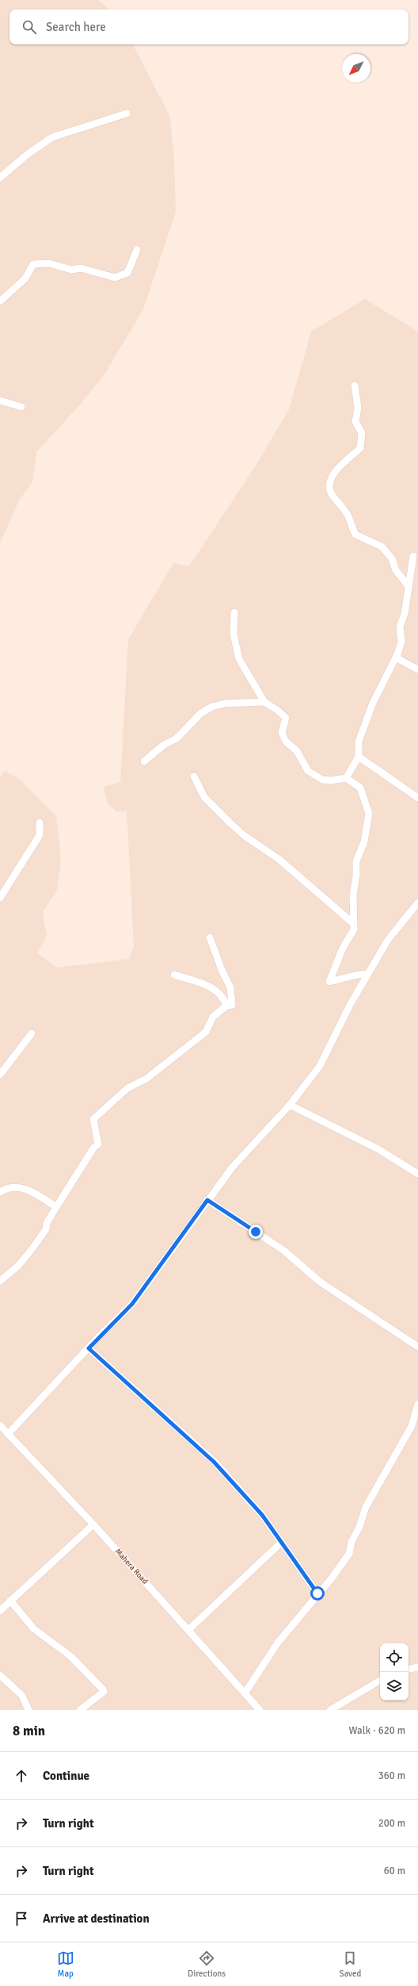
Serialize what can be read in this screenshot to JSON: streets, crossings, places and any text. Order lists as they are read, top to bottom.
{
  "streets": {
    "street": ["Mahera Road"]
  },
  "north": "bottom left",
  "page": {
    "search": "Search here",
    "heading": ["8 min", "Walk · 620 m"],
    "list": [
      ["Continue", "360 m"],
      ["Turn right", "200 m"],
      ["Turn right", "60 m"],
      "Arrive at destination"
    ],
    "nav": ["Map", "Directions", "Saved"]
  }
}
